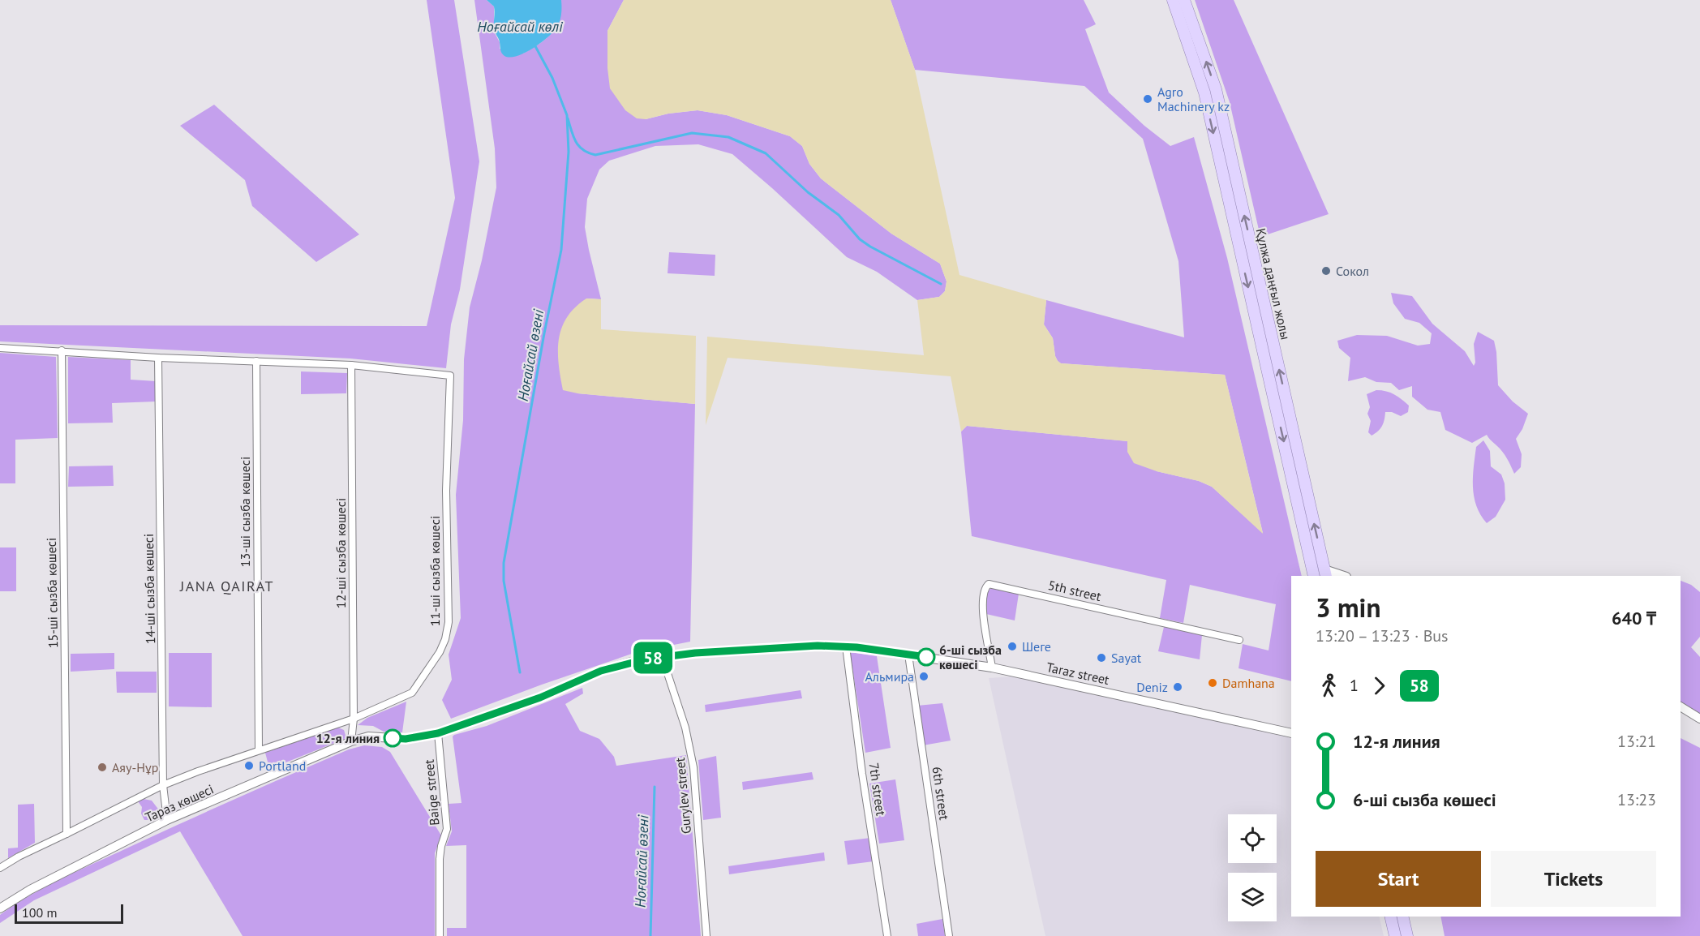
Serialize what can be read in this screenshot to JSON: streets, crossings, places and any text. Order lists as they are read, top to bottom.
{
  "streets": {
    "main road": ["Құлжа даңғыл жолы"],
    "street": [
      "13-ші сызба көшесі",
      "12-ші сызба көшесі",
      "11-ші сызба көшесі",
      "14-ші сызба көшесі",
      "5th street",
      "15-ші сызба көшесі",
      "Taraz street",
      "7th street",
      "Baige street",
      "6th street",
      "Gurylev street",
      "Тараз көшесі"
    ]
  },
  "crossings": [
    ["13-ші сызба көшесі", "11-ші сызба көшесі"],
    ["12-ші сызба көшесі", "11-ші сызба көшесі"],
    ["12-ші сызба көшесі", "Тараз көшесі"],
    ["11-ші сызба көшесі", "14-ші сызба көшесі"],
    ["11-ші сызба көшесі", "15-ші сызба көшесі"],
    ["14-ші сызба көшесі", "Тараз көшесі"],
    ["5th street", "Taraz street"],
    ["Taraz street", "7th street"],
    ["Taraz street", "Baige street"],
    ["Taraz street", "6th street"],
    ["Taraz street", "Gurylev street"],
    ["Taraz street", "Тараз көшесі"],
    ["Baige street", "Тараз көшесі"]
  ],
  "districts": ["JANA QAIRAT"],
  "water": ["Ноғайсай көлі", "Ноғайсай өзені"],
  "places": [
    "Agro Machinery kz",
    "Сокол",
    "Шеге",
    "6-ші сызба көшесі",
    "Sayat",
    "Альмира",
    "Damhana",
    "Deniz",
    "12-я линия",
    "Portland",
    "Аяу-Нұр"
  ],
  "lines": ["bus line 58"],
  "scale_bar": "100 m",
  "page": {
    "on_map": "58",
    "heading": ["3 min", "13:20 – 13:23 · Bus", "640 ₸"],
    "legs": ["1", "58"],
    "list": [
      {
        "name": "12-я линия",
        "value": "13:21"
      },
      {
        "name": "6-ші сызба көшесі",
        "value": "13:23"
      }
    ],
    "buttons": ["Start", "Tickets"],
    "scale": "100 m"
  }
}
